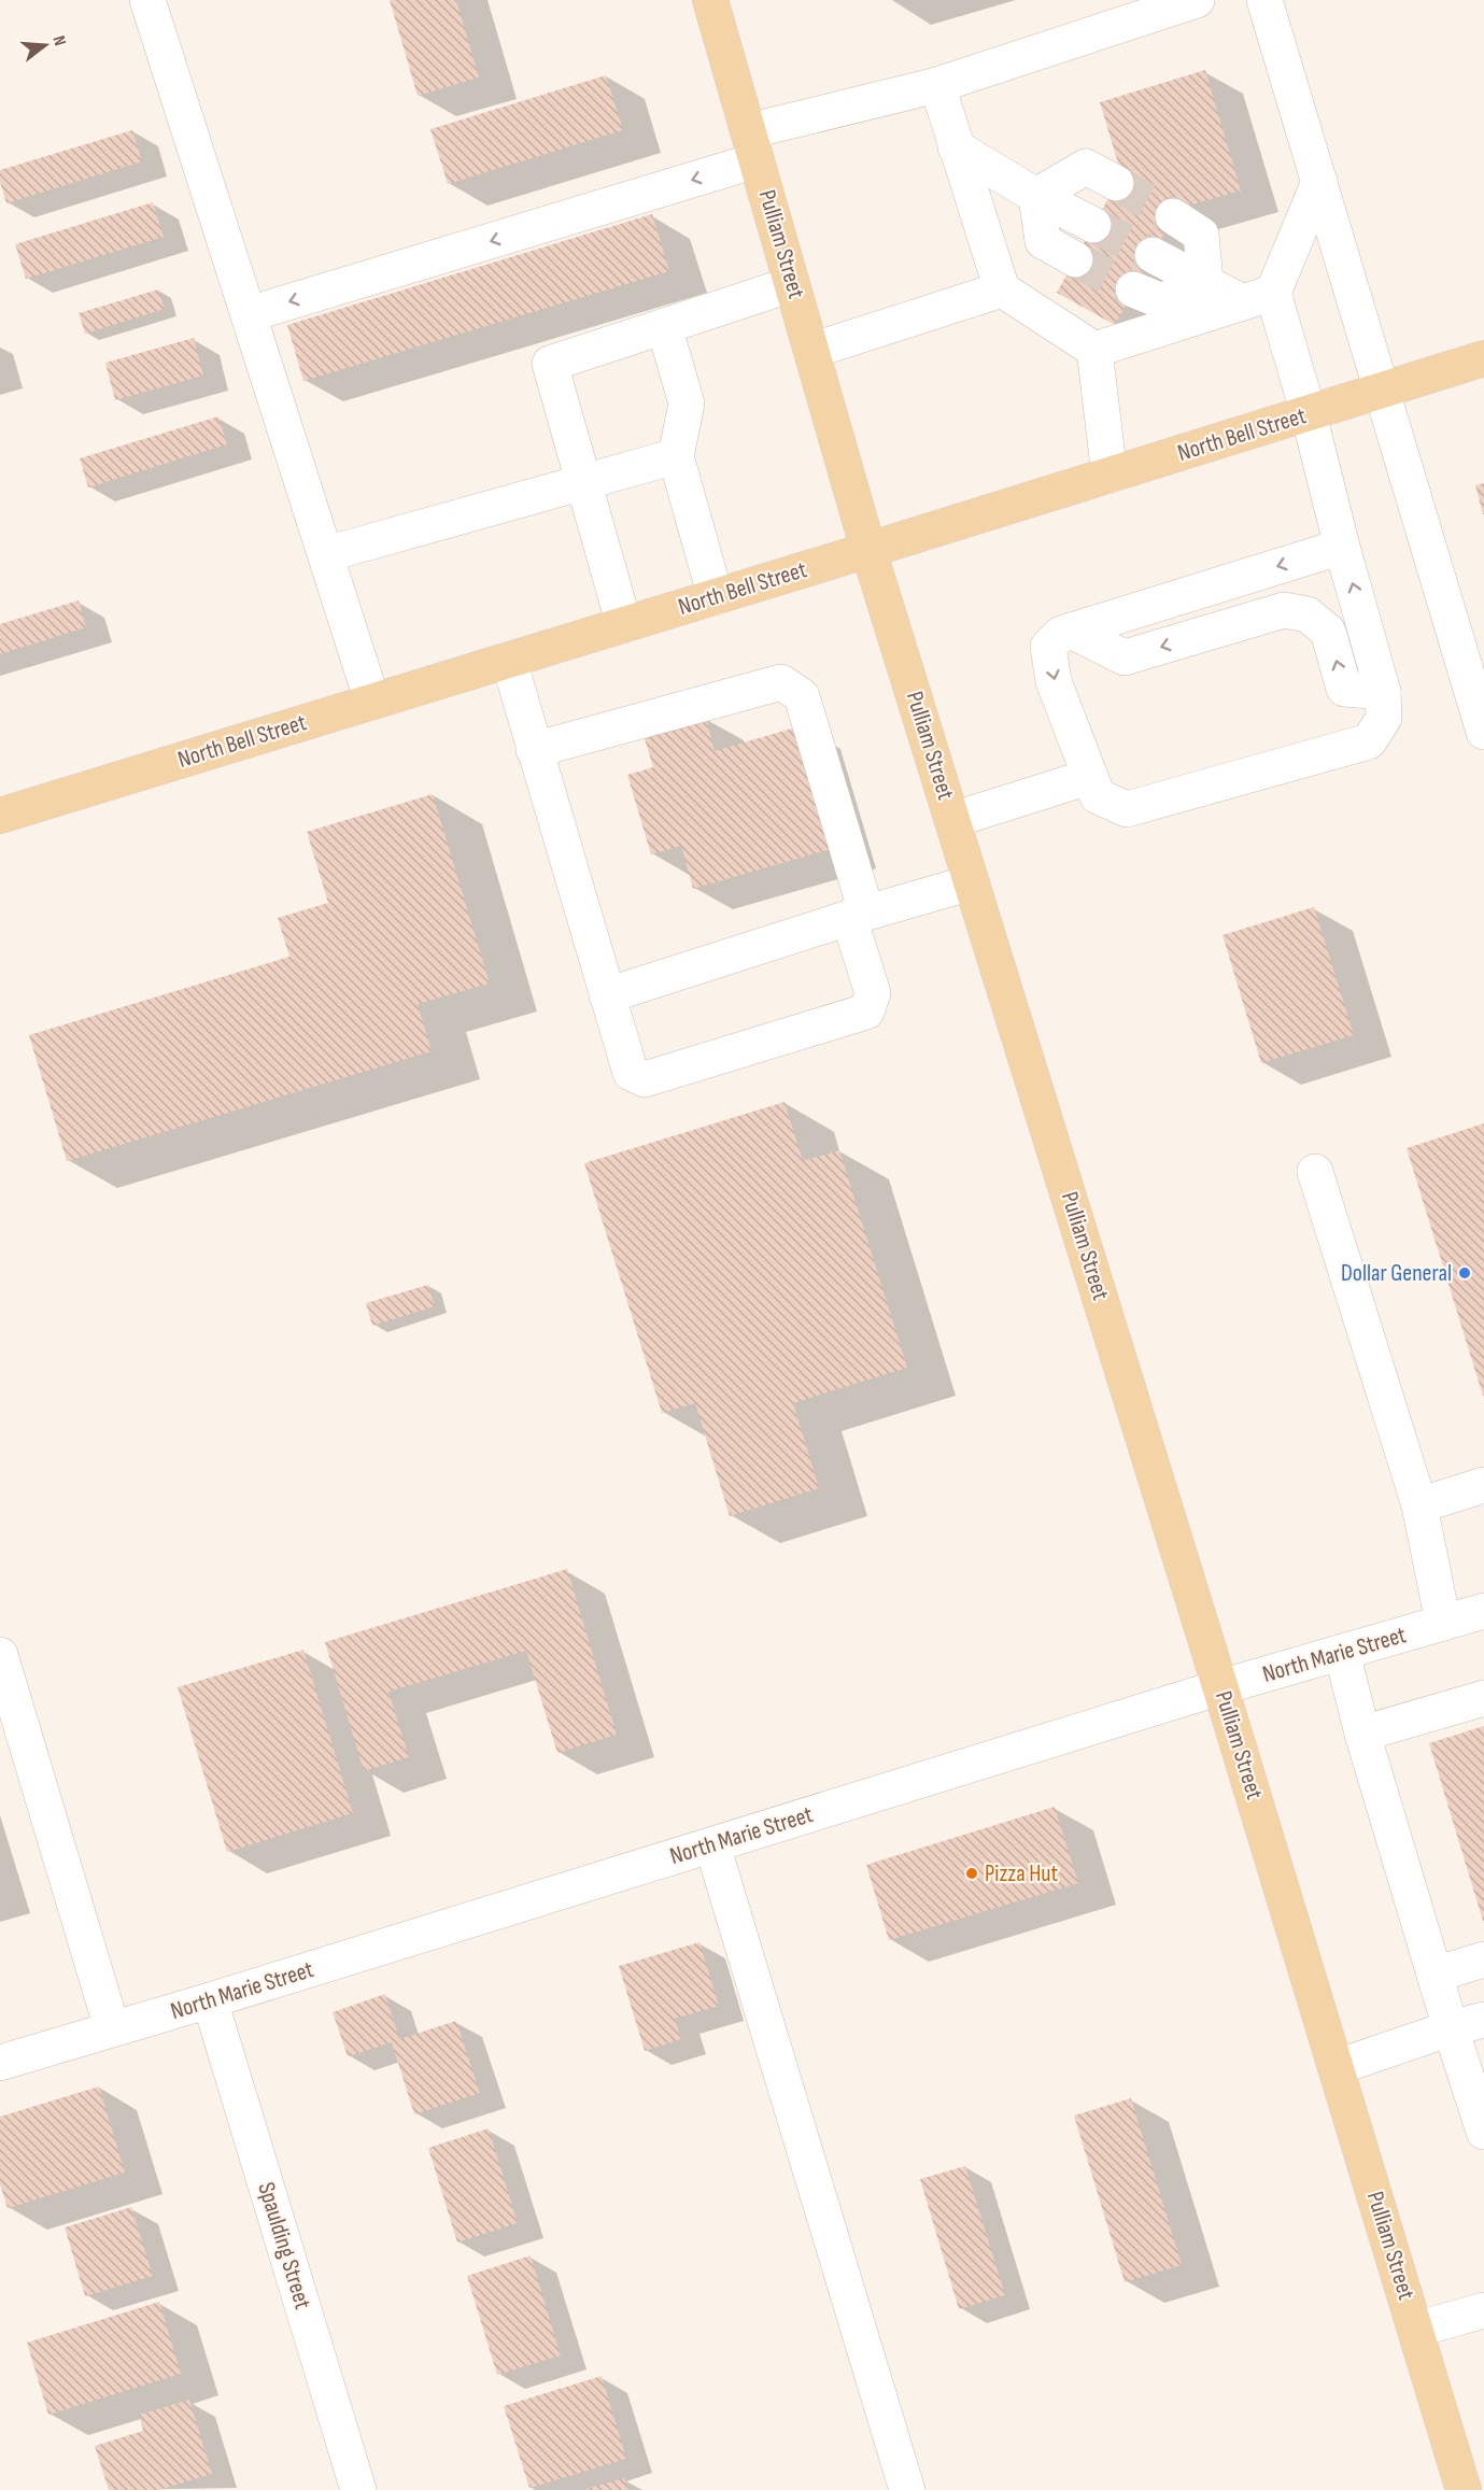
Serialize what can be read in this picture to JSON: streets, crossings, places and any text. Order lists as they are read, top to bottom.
{
  "streets": {
    "main road": ["Pulliam Street", "North Bell Street"],
    "street": ["North Marie Street", "Spaulding Street"]
  },
  "crossings": [
    ["Pulliam Street", "North Bell Street"],
    ["Pulliam Street", "North Marie Street"],
    ["North Marie Street", "Spaulding Street"]
  ],
  "places": ["Dollar General", "Pizza Hut"],
  "north": "right"
}
